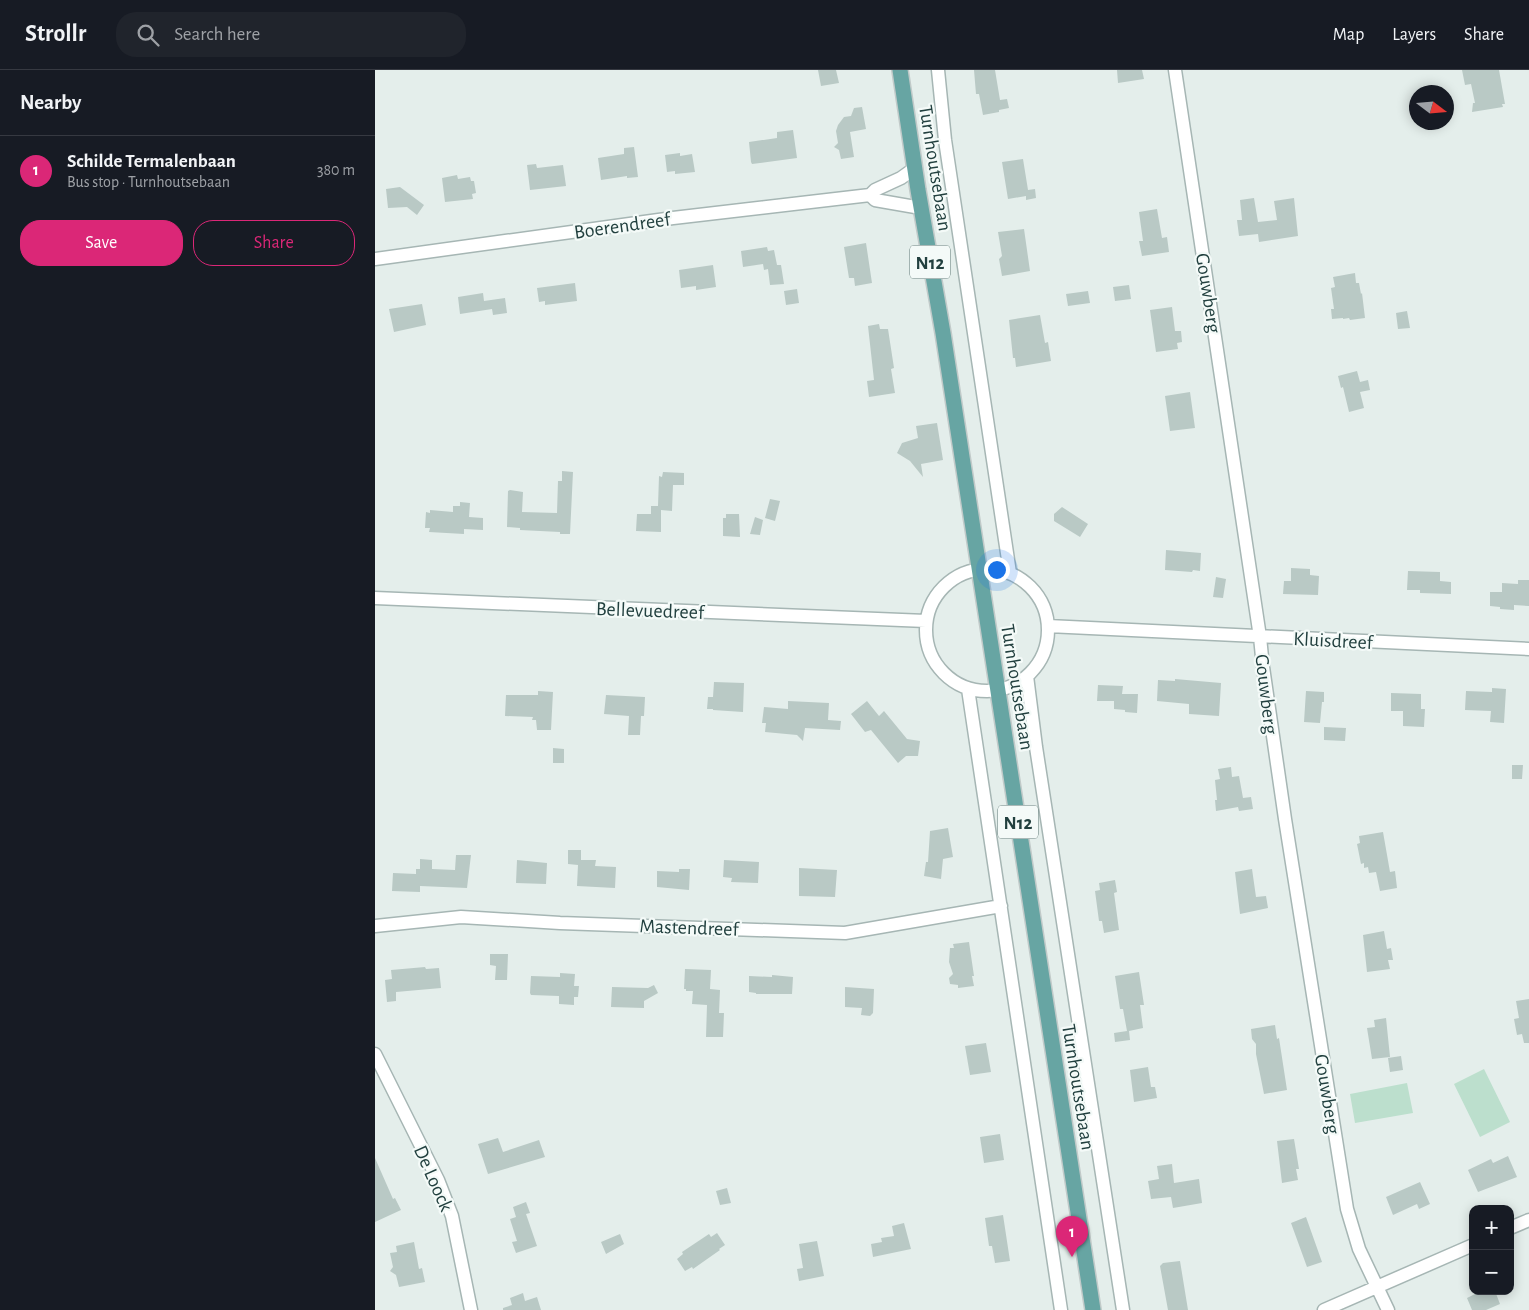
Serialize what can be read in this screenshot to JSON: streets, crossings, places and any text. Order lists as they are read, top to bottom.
{
  "streets": {
    "main road": ["Turnhoutsebaan", "N12"],
    "street": [
      "Boerendreef",
      "Gouwberg",
      "Bellevuedreef",
      "Kluisdreef",
      "Mastendreef",
      "De Loock"
    ]
  },
  "crossings": [
    ["Turnhoutsebaan", "Boerendreef"],
    ["Gouwberg", "Kluisdreef"]
  ],
  "north": "right",
  "page": {
    "header": "Strollr",
    "search": "Search here",
    "nav": ["Map", "Layers", "Share"],
    "heading": "Nearby",
    "list": [
      {
        "mark": "1",
        "name": "Schilde Termalenbaan",
        "note": "Bus stop · Turnhoutsebaan",
        "value": "380 m"
      }
    ],
    "buttons": ["Save", "Share"],
    "map_buttons": ["+", "−"],
    "pins": "1"
  }
}
